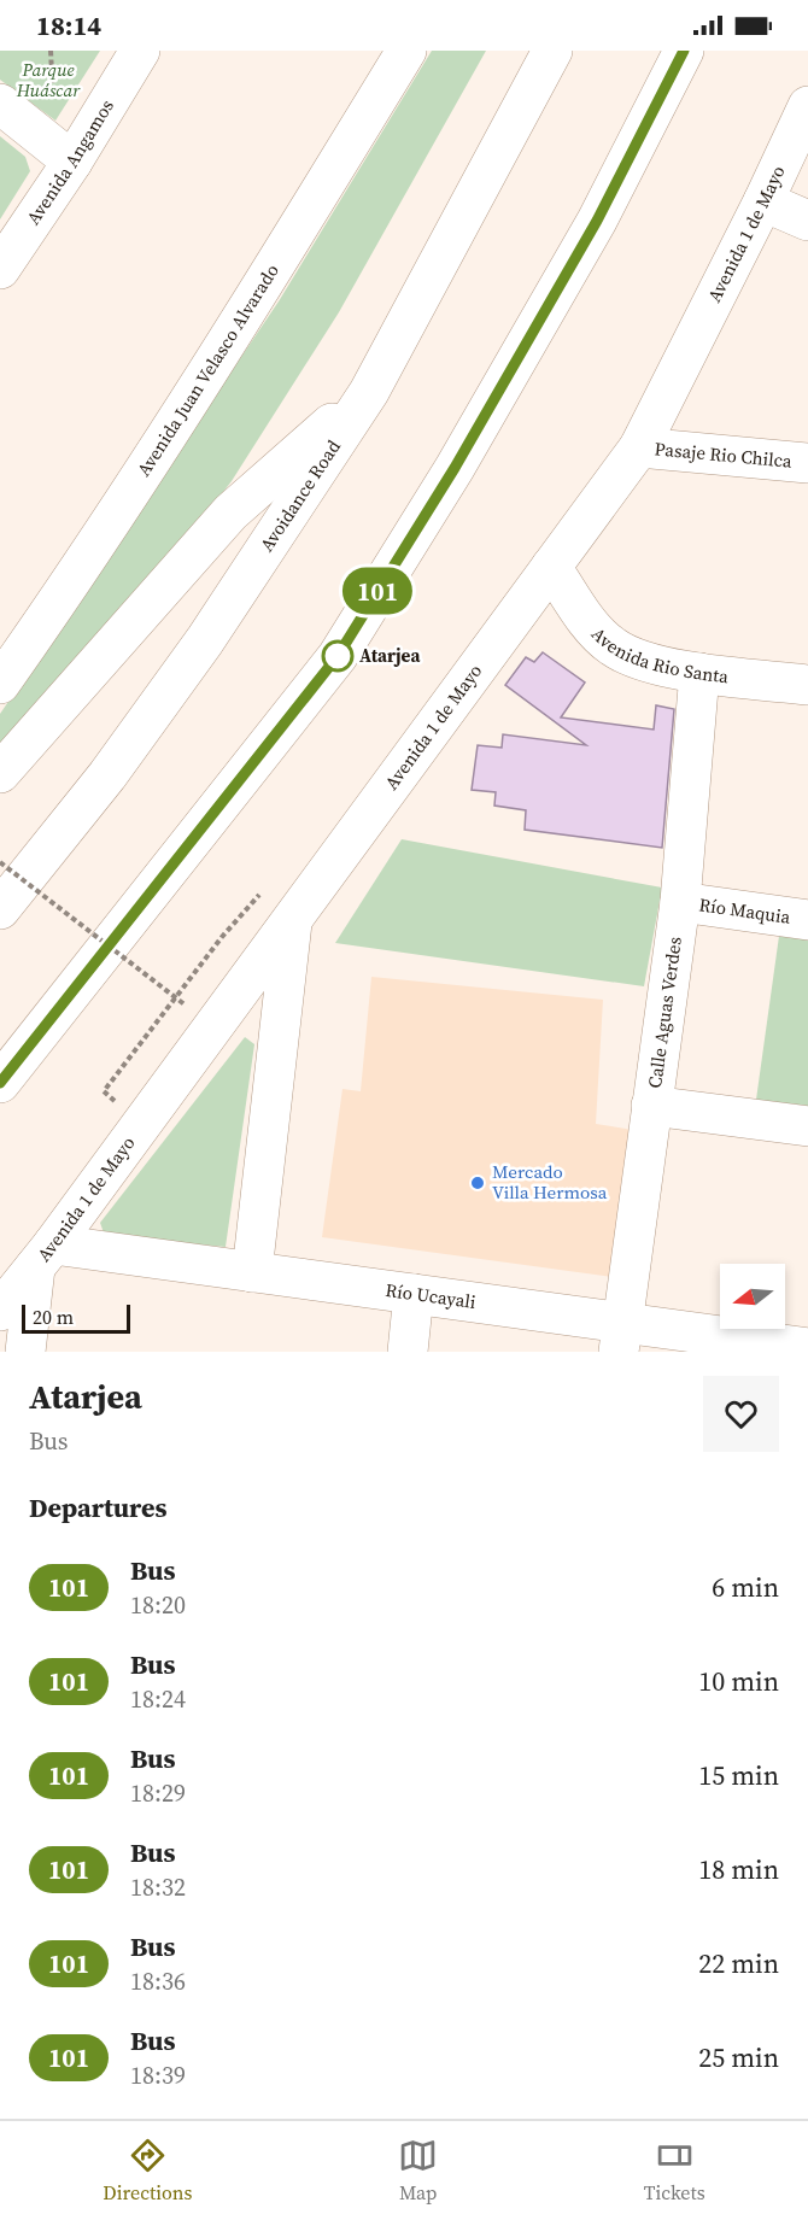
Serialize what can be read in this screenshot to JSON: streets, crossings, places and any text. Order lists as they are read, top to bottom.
{
  "streets": {
    "main road": [
      "Avenida Angamos",
      "Avenida 1 de Mayo",
      "Avenida Juan Velasco Alvarado",
      "Pasaje Rio Chilca",
      "Avoidance Road",
      "Avenida Rio Santa",
      "Río Maquia",
      "Calle Aguas Verdes",
      "Río Ucayali"
    ]
  },
  "crossings": [
    ["Avenida 1 de Mayo", "Pasaje Rio Chilca"],
    ["Avenida 1 de Mayo", "Avenida Rio Santa"],
    ["Avenida 1 de Mayo", "Río Ucayali"],
    ["Avenida Rio Santa", "Calle Aguas Verdes"],
    ["Río Maquia", "Calle Aguas Verdes"],
    ["Calle Aguas Verdes", "Río Ucayali"]
  ],
  "parks": ["Parque Huáscar"],
  "places": ["Atarjea", "Mercado Villa Hermosa"],
  "lines": ["bus line 101"],
  "scale_bar": "20 m",
  "north": "left",
  "page": {
    "status": "18:14",
    "on_map": "101",
    "scale": "20 m",
    "heading": [
      ["Atarjea", "Bus"],
      "Departures"
    ],
    "list": [
      {
        "mark": "101",
        "name": "Bus",
        "note": "18:20",
        "value": "6 min"
      },
      {
        "mark": "101",
        "name": "Bus",
        "note": "18:24",
        "value": "10 min"
      },
      {
        "mark": "101",
        "name": "Bus",
        "note": "18:29",
        "value": "15 min"
      },
      {
        "mark": "101",
        "name": "Bus",
        "note": "18:32",
        "value": "18 min"
      },
      {
        "mark": "101",
        "name": "Bus",
        "note": "18:36",
        "value": "22 min"
      },
      {
        "mark": "101",
        "name": "Bus",
        "note": "18:39",
        "value": "25 min"
      }
    ],
    "tabs": ["Directions", "Map", "Tickets"]
  }
}
